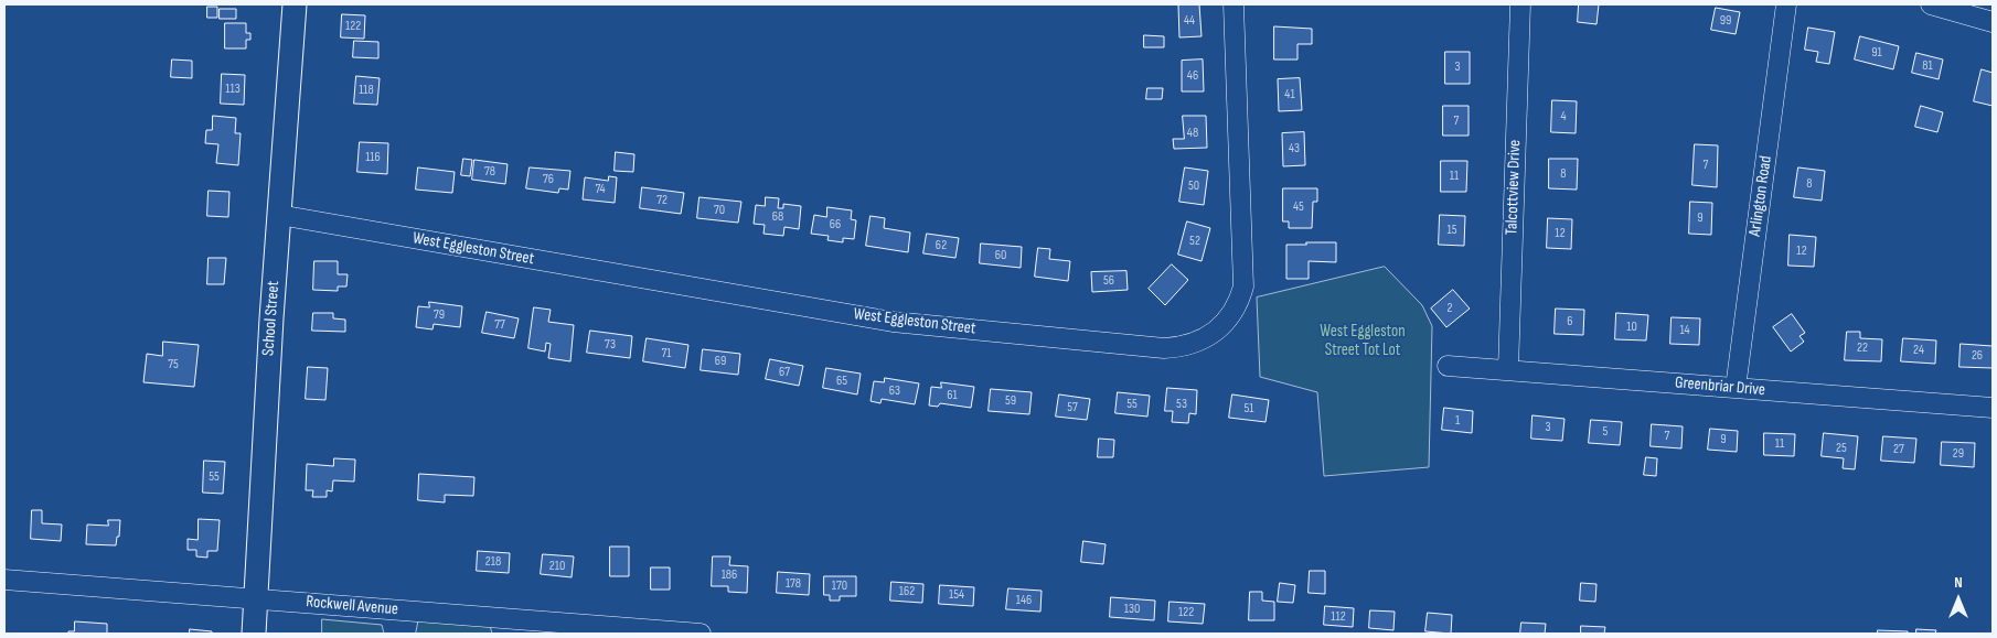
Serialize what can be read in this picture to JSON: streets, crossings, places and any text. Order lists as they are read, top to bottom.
{
  "streets": {
    "main road": ["School Street"],
    "street": [
      "Talcottview Drive",
      "Arlington Road",
      "West Eggleston Street",
      "Greenbriar Drive",
      "Rockwell Avenue"
    ]
  },
  "crossings": [
    ["Talcottview Drive", "Greenbriar Drive"],
    ["Arlington Road", "Greenbriar Drive"],
    ["West Eggleston Street", "School Street"],
    ["School Street", "Rockwell Avenue"]
  ],
  "parks": ["West Eggleston Street Tot Lot"],
  "house_numbers": [
    "44",
    "99",
    "122",
    "91",
    "81",
    "3",
    "46",
    "113",
    "118",
    "41",
    "4",
    "7",
    "48",
    "43",
    "116",
    "7",
    "78",
    "8",
    "11",
    "76",
    "8",
    "50",
    "74",
    "72",
    "45",
    "70",
    "68",
    "9",
    "66",
    "15",
    "12",
    "52",
    "62",
    "12",
    "60",
    "56",
    "2",
    "79",
    "6",
    "77",
    "10",
    "14",
    "73",
    "22",
    "24",
    "71",
    "26",
    "69",
    "75",
    "67",
    "65",
    "63",
    "61",
    "59",
    "55",
    "53",
    "57",
    "51",
    "1",
    "3",
    "5",
    "7",
    "9",
    "11",
    "25",
    "27",
    "29",
    "55",
    "218",
    "210",
    "186",
    "178",
    "170",
    "162",
    "154",
    "146",
    "130",
    "122",
    "112"
  ],
  "north": "top"
}
